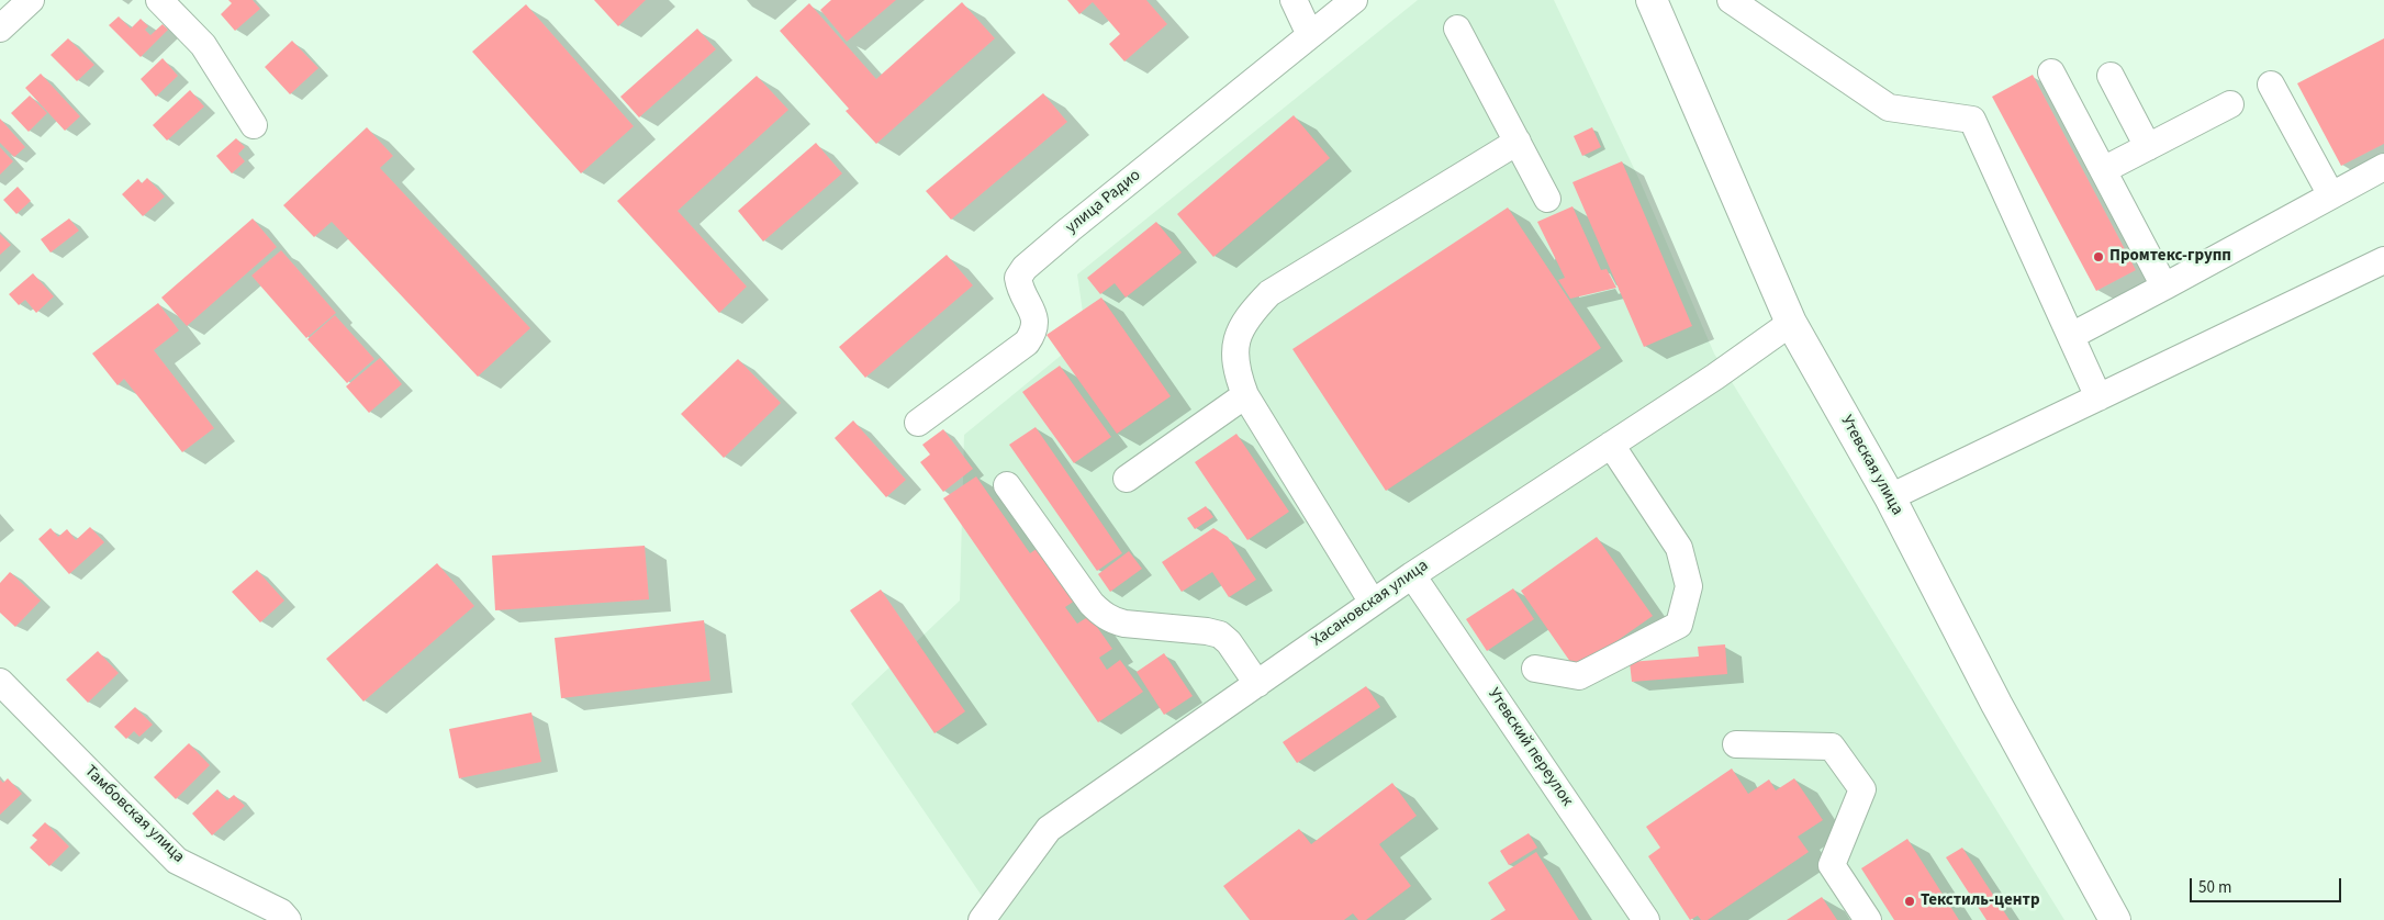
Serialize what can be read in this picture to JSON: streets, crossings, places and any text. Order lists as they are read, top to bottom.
{
  "streets": {
    "main road": ["Утевская улица"],
    "street": [
      "улица Радио",
      "Хасановская улица",
      "Утевский переулок",
      "Тамбовская улица"
    ]
  },
  "crossings": [
    ["Утевская улица", "Хасановская улица"],
    ["Хасановская улица", "Утевский переулок"]
  ],
  "places": ["Промтекс-групп", "Текстиль-центр"],
  "scale_bar": "50 m"
}
